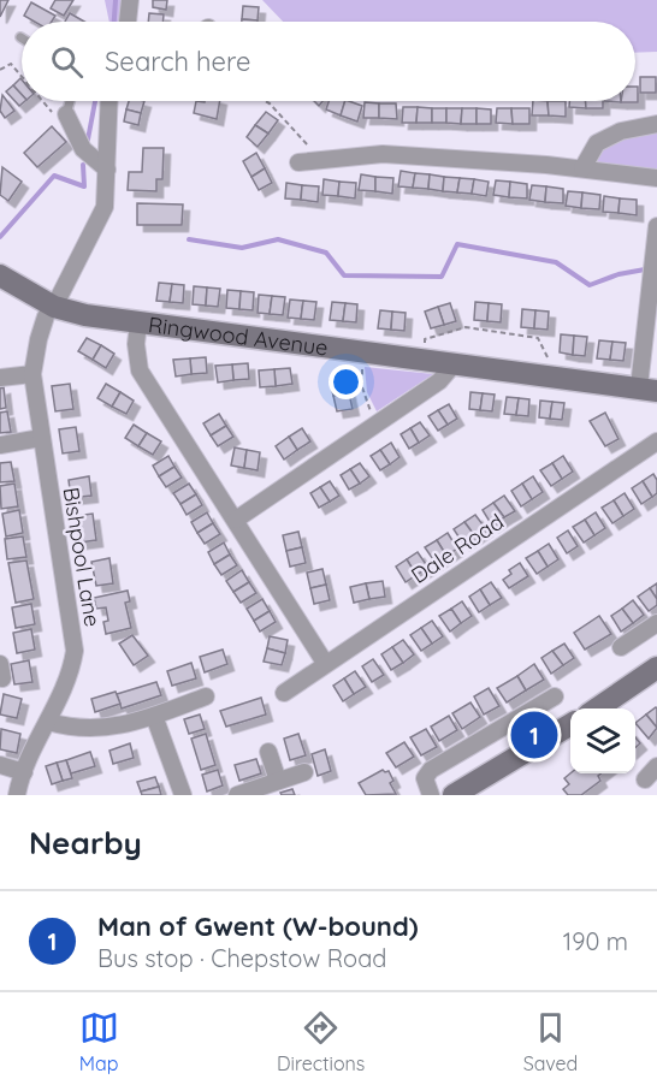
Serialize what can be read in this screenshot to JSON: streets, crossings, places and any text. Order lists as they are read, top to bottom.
{
  "streets": {
    "street": ["Ringwood Avenue", "Dale Road", "Bishpool Lane"]
  },
  "crossings": [
    ["Ringwood Avenue", "Bishpool Lane"]
  ],
  "page": {
    "search": "Search here",
    "pins": "1",
    "heading": "Nearby",
    "list": [
      {
        "mark": "1",
        "name": "Man of Gwent (W-bound)",
        "note": "Bus stop · Chepstow Road",
        "value": "190 m"
      }
    ],
    "nav": ["Map", "Directions", "Saved"]
  }
}
